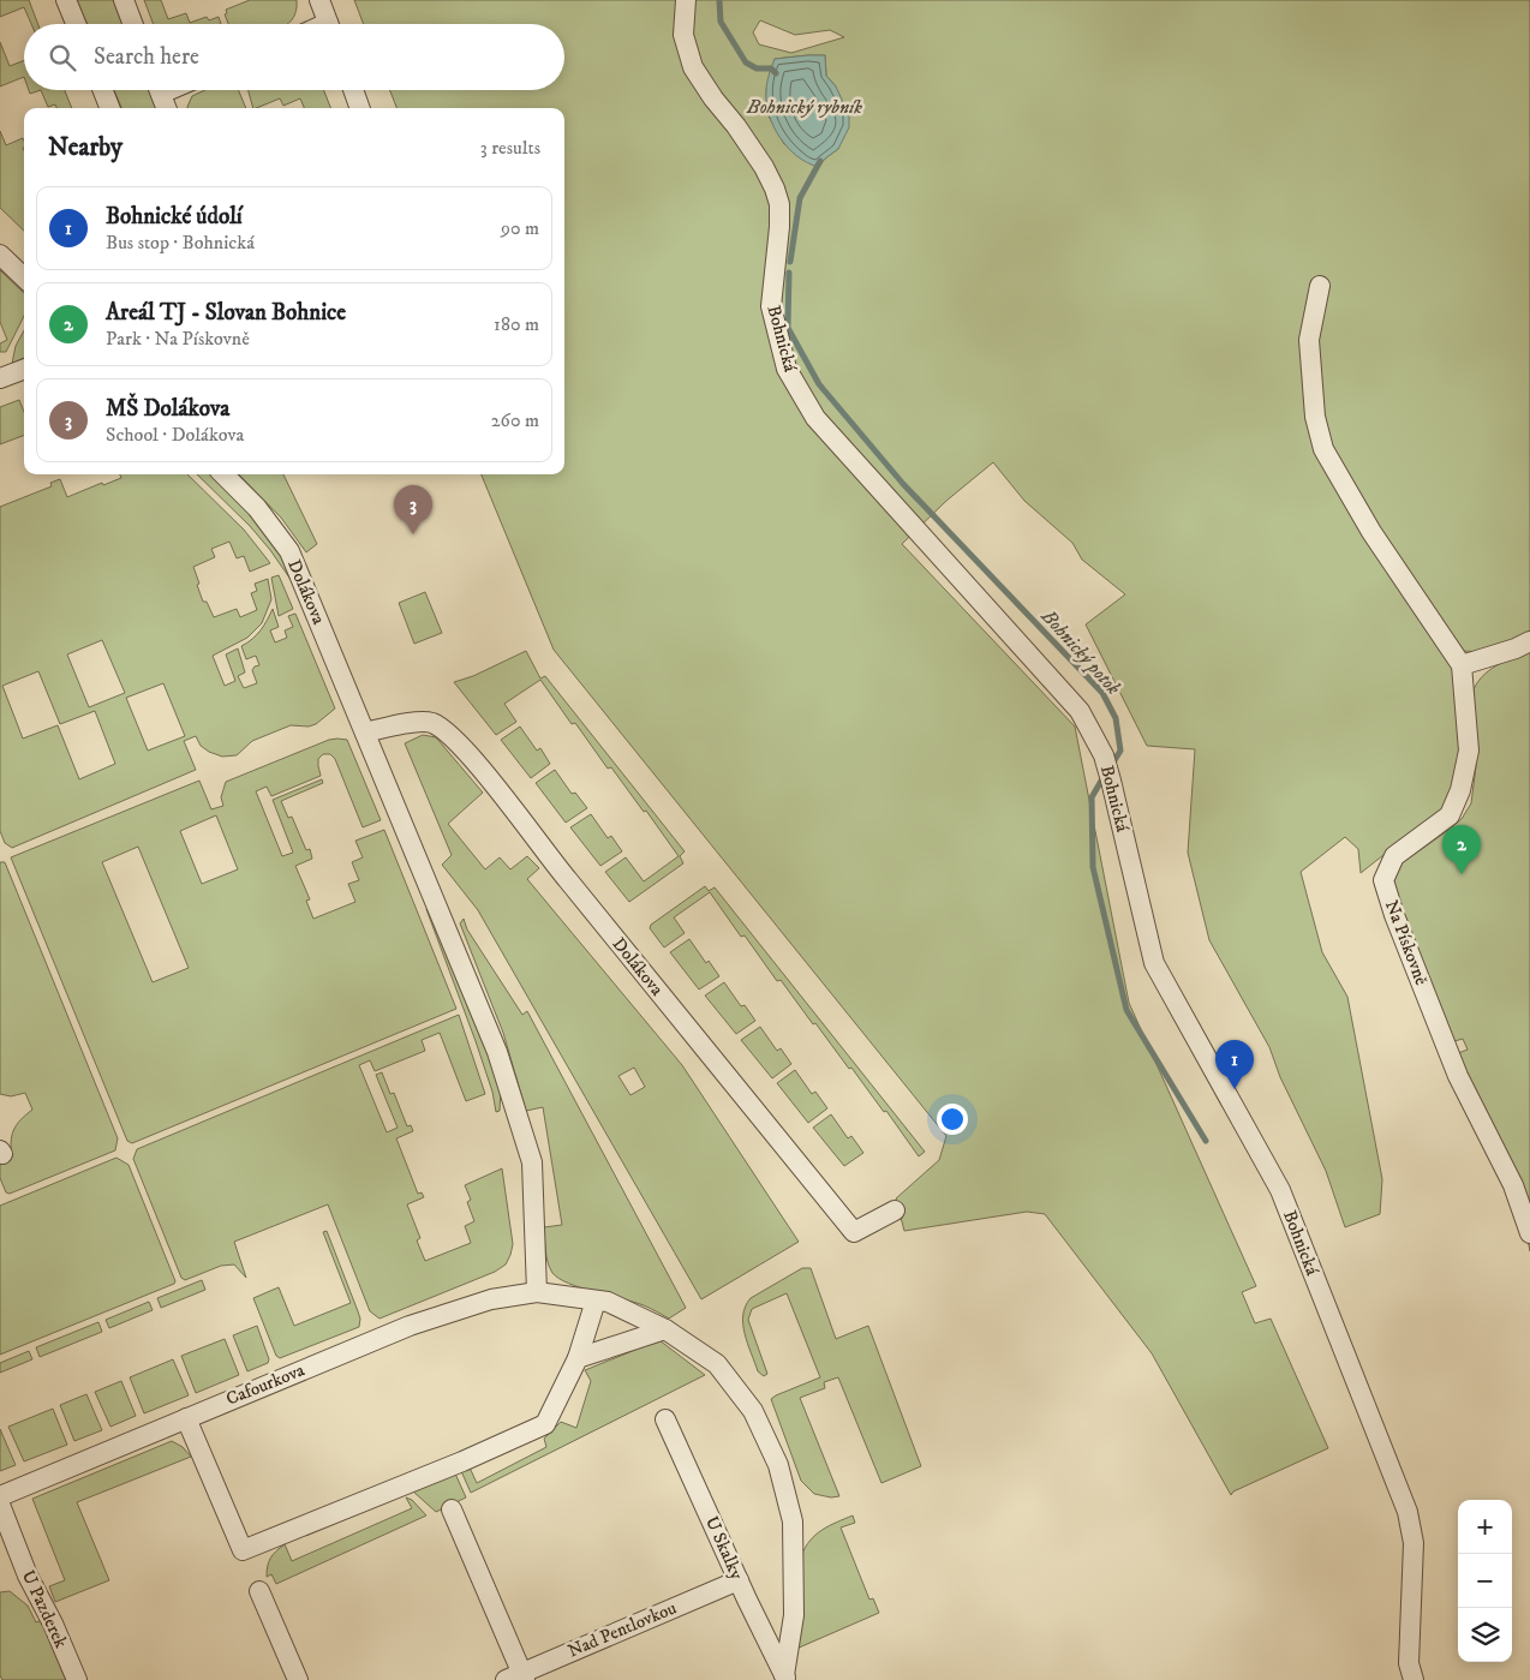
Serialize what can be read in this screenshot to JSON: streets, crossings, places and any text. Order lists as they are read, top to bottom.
{
  "streets": {
    "street": [
      "Bohnická",
      "Dolákova",
      "Na Pískovně",
      "Cafourkova",
      "U Skalky",
      "U Pazderek",
      "Nad Pentlovkou"
    ]
  },
  "crossings": [
    ["Dolákova", "Cafourkova"],
    ["Cafourkova", "U Skalky"],
    ["U Skalky", "Nad Pentlovkou"]
  ],
  "water": ["Bohnický rybník", "Bohnický potok"],
  "page": {
    "search": "Search here",
    "heading": ["Nearby", "3 results"],
    "list": [
      {
        "mark": "1",
        "name": "Bohnické údolí",
        "note": "Bus stop · Bohnická",
        "value": "90 m"
      },
      {
        "mark": "2",
        "name": "Areál TJ - Slovan Bohnice",
        "note": "Park · Na Pískovně",
        "value": "180 m"
      },
      {
        "mark": "3",
        "name": "MŠ Dolákova",
        "note": "School · Dolákova",
        "value": "260 m"
      }
    ],
    "pins": ["3", "2", "1"],
    "map_buttons": ["+", "−"]
  }
}
